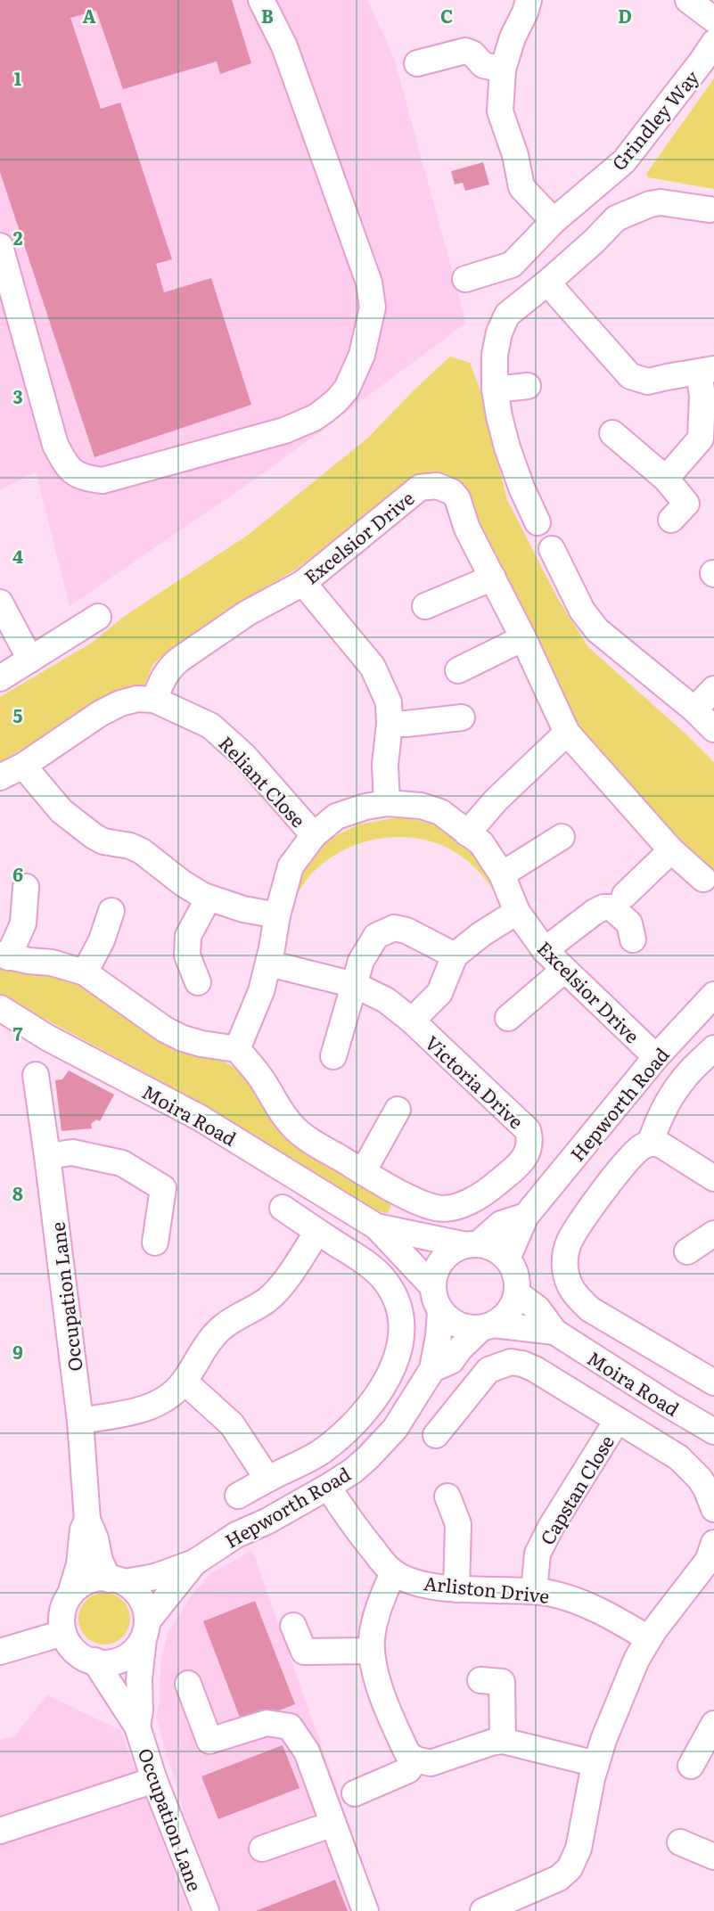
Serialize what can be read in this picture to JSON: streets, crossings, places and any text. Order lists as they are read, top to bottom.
{
  "streets": {
    "street": [
      "Grindley Way",
      "Excelsior Drive",
      "Reliant Close",
      "Victoria Drive",
      "Hepworth Road",
      "Moira Road",
      "Occupation Lane",
      "Capstan Close",
      "Arliston Drive"
    ]
  },
  "crossings": [
    ["Excelsior Drive", "Reliant Close"],
    ["Excelsior Drive", "Victoria Drive"],
    ["Excelsior Drive", "Hepworth Road"],
    ["Hepworth Road", "Moira Road"],
    ["Hepworth Road", "Occupation Lane"],
    ["Hepworth Road", "Arliston Drive"],
    ["Capstan Close", "Arliston Drive"]
  ],
  "grid": {
    "columns": [
      "A",
      "B",
      "C",
      "D"
    ],
    "rows": [
      "1",
      "2",
      "3",
      "4",
      "5",
      "6",
      "7",
      "8",
      "9"
    ]
  }
}
